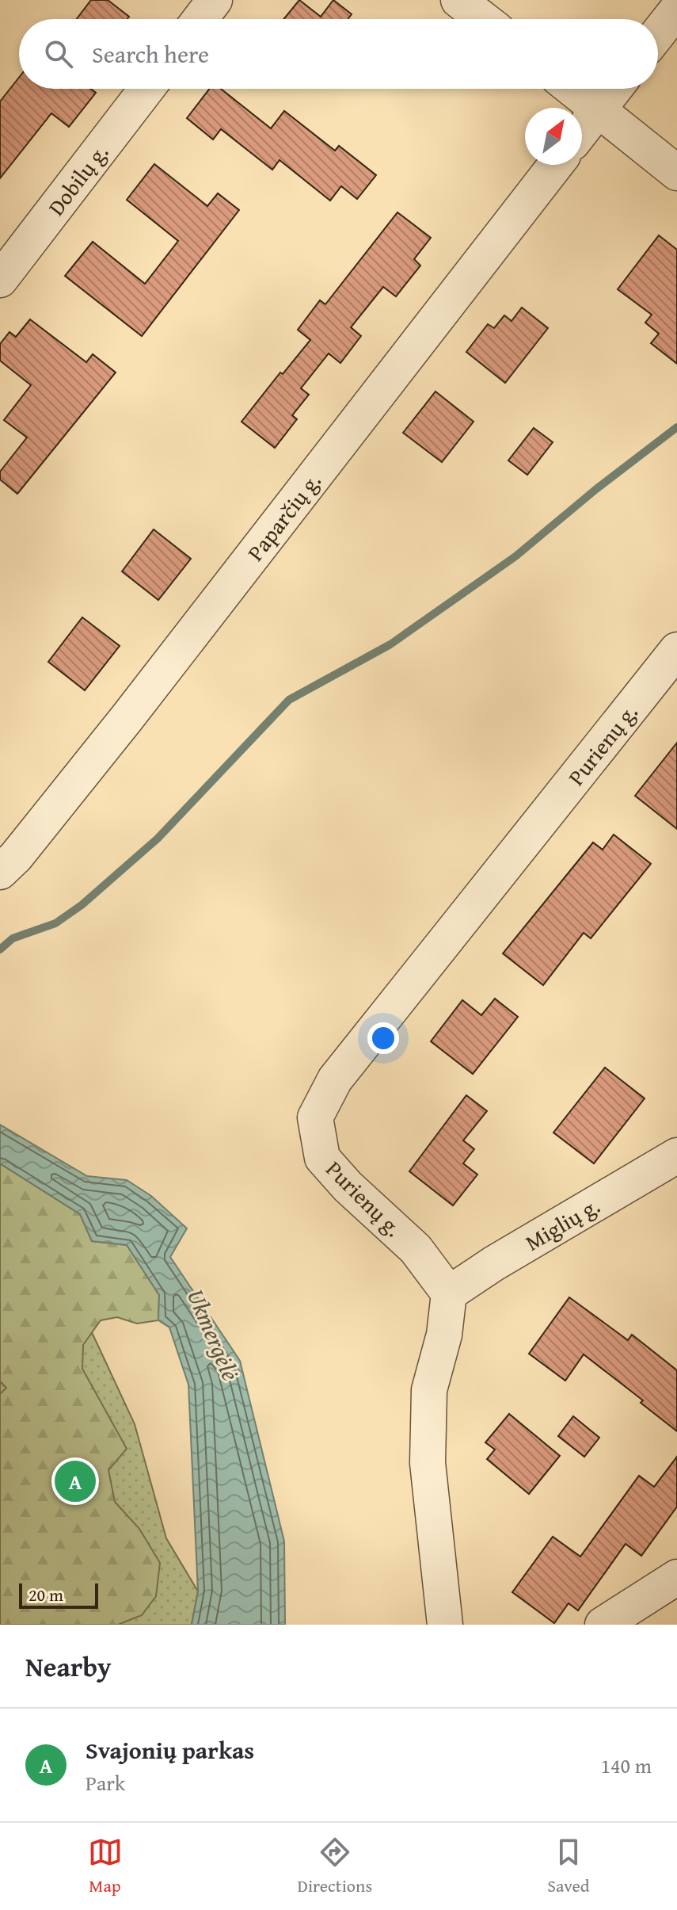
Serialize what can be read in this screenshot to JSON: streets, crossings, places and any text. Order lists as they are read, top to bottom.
{
  "streets": {
    "street": [
      "Dobilų g.",
      "Paparčių g.",
      "Purienų g.",
      "Miglių g."
    ]
  },
  "crossings": [
    ["Purienų g.", "Miglių g."]
  ],
  "water": ["Ukmergėlė"],
  "scale_bar": "20 m",
  "north": "top right",
  "page": {
    "search": "Search here",
    "pins": "A",
    "scale": "20 m",
    "heading": "Nearby",
    "list": [
      {
        "mark": "A",
        "name": "Svajonių parkas",
        "note": "Park",
        "value": "140 m"
      }
    ],
    "nav": ["Map", "Directions", "Saved"]
  }
}
